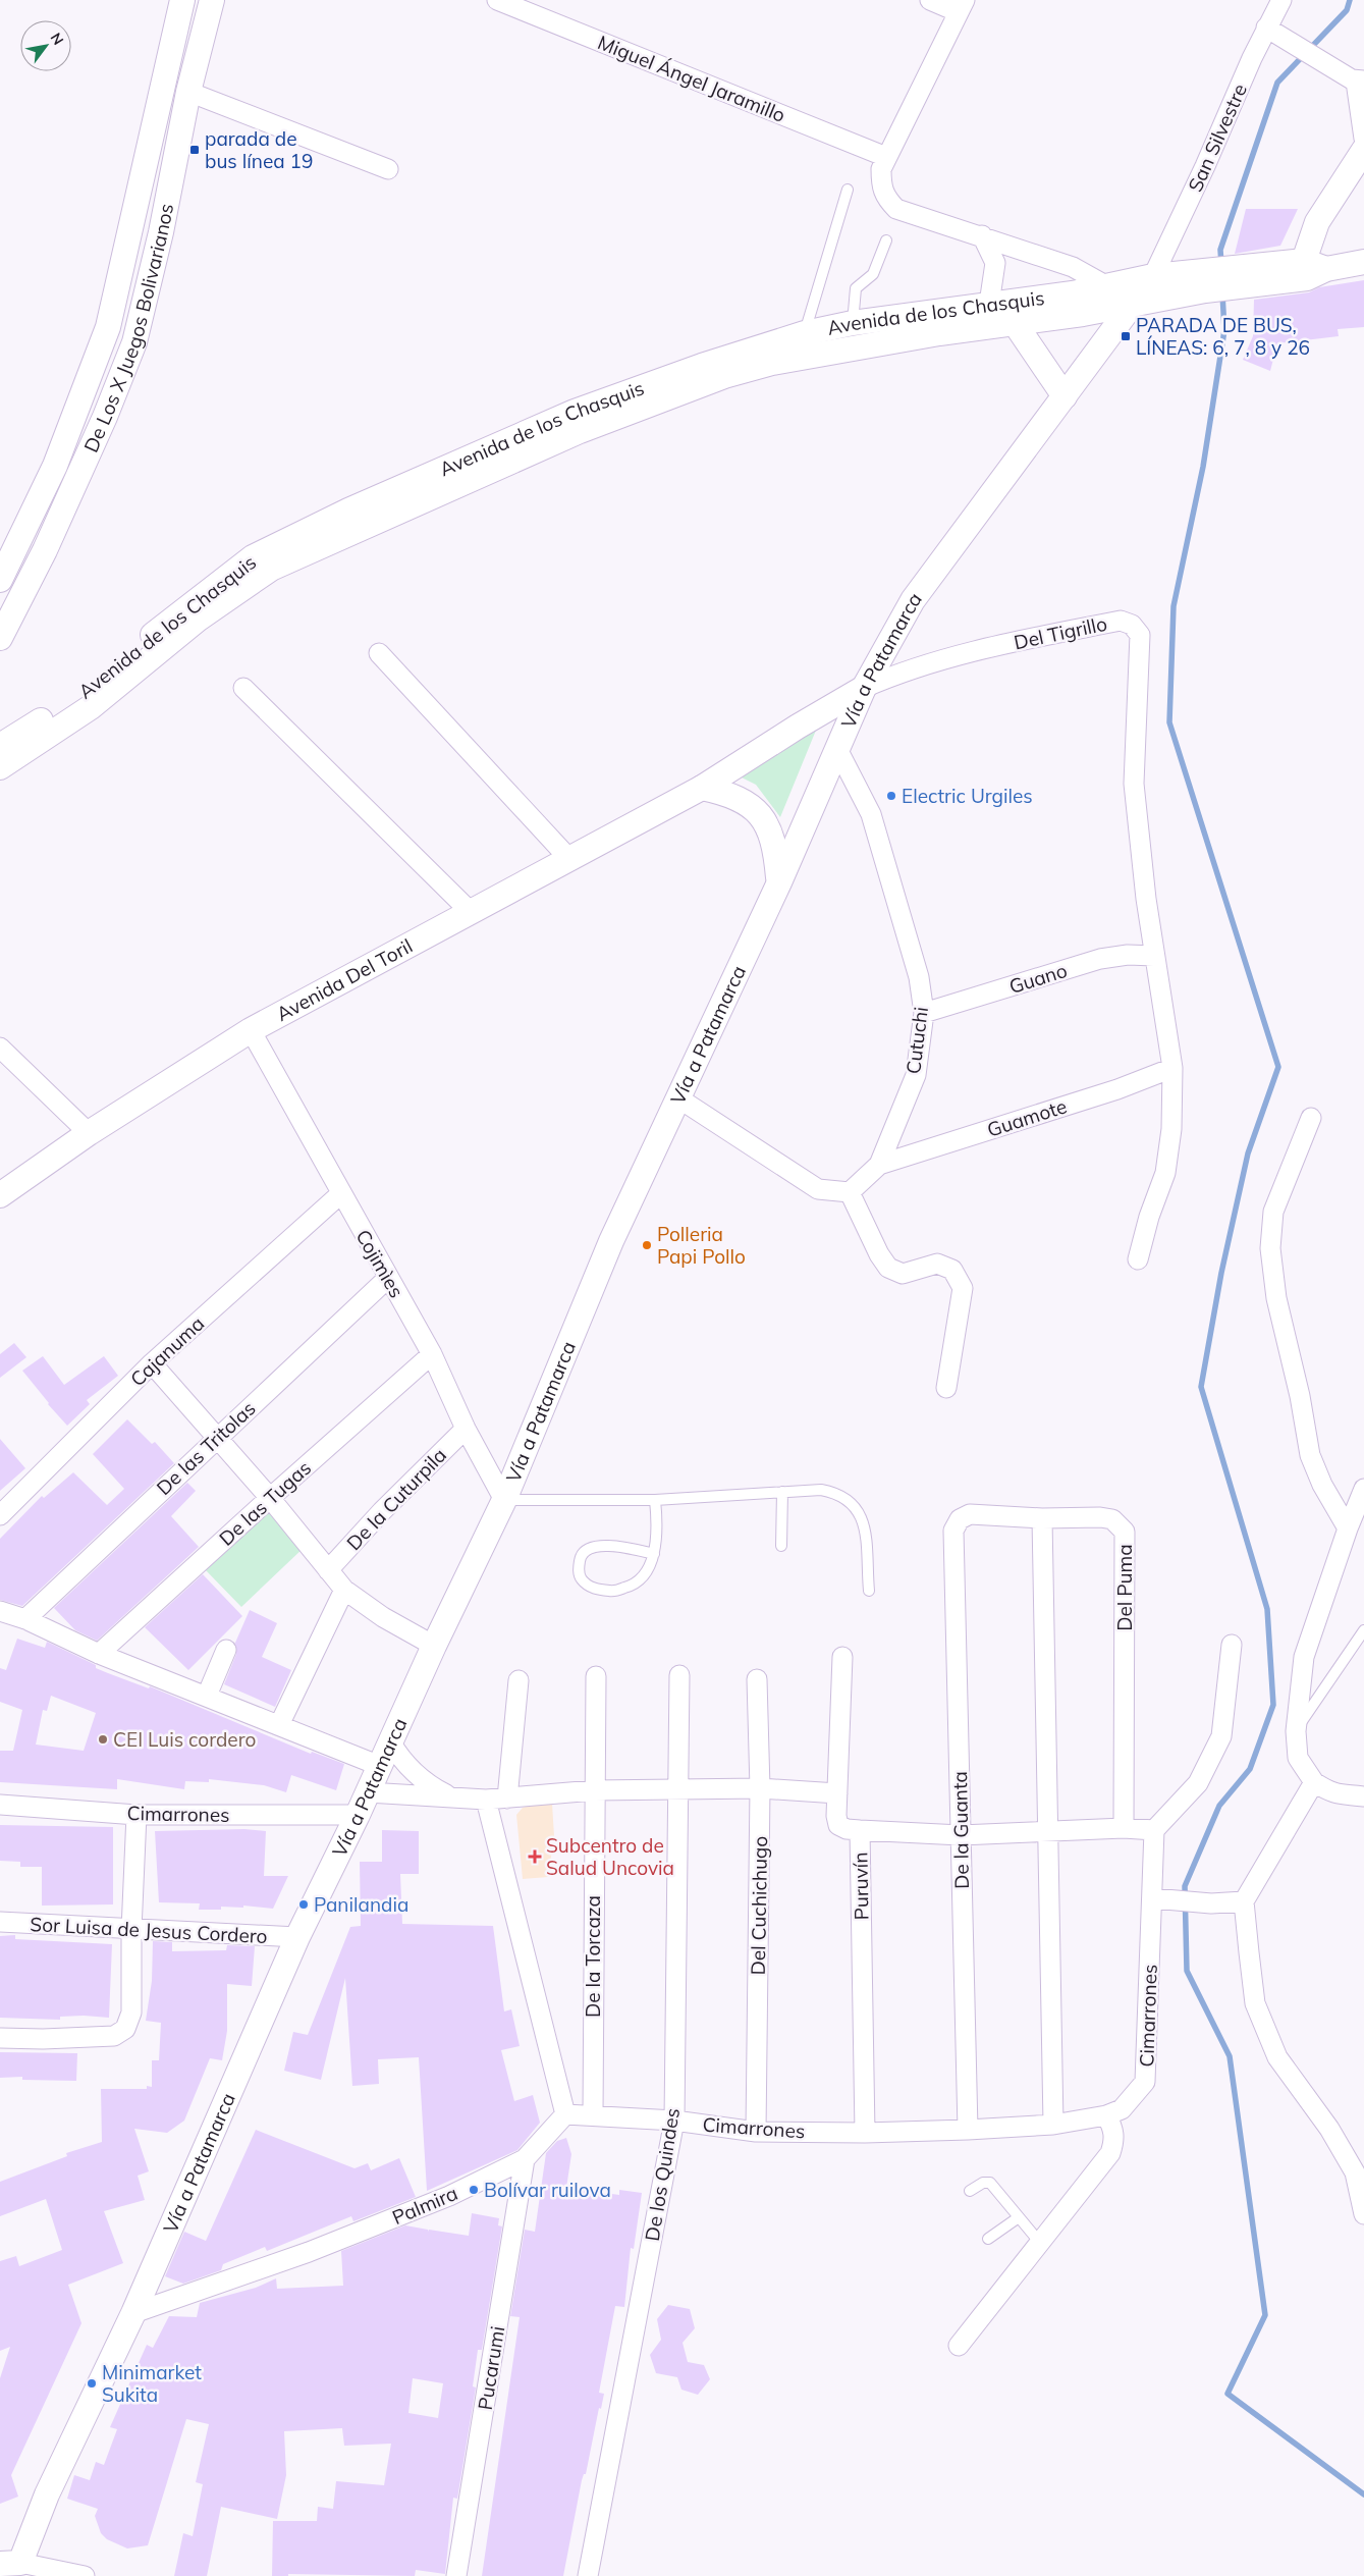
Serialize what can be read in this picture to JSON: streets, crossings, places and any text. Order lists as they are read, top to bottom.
{
  "streets": {
    "street": [
      "Miguel Ángel Jaramillo",
      "San Silvestre",
      "Avenida de los Chasquis",
      "De Los X Juegos Bolivarianos",
      "Del Tigrillo",
      "Vía a Patamarca",
      "Guano",
      "Avenida Del Toril",
      "Cutuchi",
      "Guamote",
      "Cojimìes",
      "Cajanuma",
      "De las Tritolas",
      "De la Cuturpila",
      "De las Tugas",
      "Del Puma",
      "Cimarrones",
      "De la Guanta",
      "Puruvín",
      "Del Cuchichugo",
      "Sor Luisa de Jesus Cordero",
      "De la Torcaza",
      "De los Quindes",
      "Palmira",
      "Pucarumi"
    ]
  },
  "crossings": [
    ["San Silvestre", "Vía a Patamarca"],
    ["Avenida de los Chasquis", "Vía a Patamarca"],
    ["Del Tigrillo", "Vía a Patamarca"],
    ["Del Tigrillo", "Guano"],
    ["Del Tigrillo", "Avenida Del Toril"],
    ["Vía a Patamarca", "Avenida Del Toril"],
    ["Vía a Patamarca", "Cutuchi"],
    ["Vía a Patamarca", "Cojimìes"],
    ["Vía a Patamarca", "Cimarrones"],
    ["Vía a Patamarca", "Sor Luisa de Jesus Cordero"],
    ["Vía a Patamarca", "Palmira"],
    ["Guano", "Cutuchi"],
    ["Avenida Del Toril", "Cojimìes"],
    ["Cutuchi", "Guamote"],
    ["Cojimìes", "Cajanuma"],
    ["Cojimìes", "De las Tritolas"],
    ["Cojimìes", "De la Cuturpila"],
    ["Cojimìes", "De las Tugas"],
    ["Del Puma", "De la Guanta"],
    ["Cimarrones", "De la Guanta"],
    ["Cimarrones", "Puruvín"],
    ["Cimarrones", "Del Cuchichugo"],
    ["Cimarrones", "De la Torcaza"],
    ["Cimarrones", "De los Quindes"],
    ["Cimarrones", "Palmira"],
    ["Palmira", "Pucarumi"]
  ],
  "places": {
    "transit": ["parada de bus línea 19", "PARADA DE BUS, LÍNEAS: 6, 7, 8 y 26"],
    "other": [
      "Electric Urgiles",
      "Polleria Papi Pollo",
      "CEI Luis cordero",
      "Panilandia",
      "Bolívar ruilova",
      "Minimarket Sukita"
    ],
    "health": ["Subcentro de Salud Uncovia"]
  },
  "north": "top right"
}
